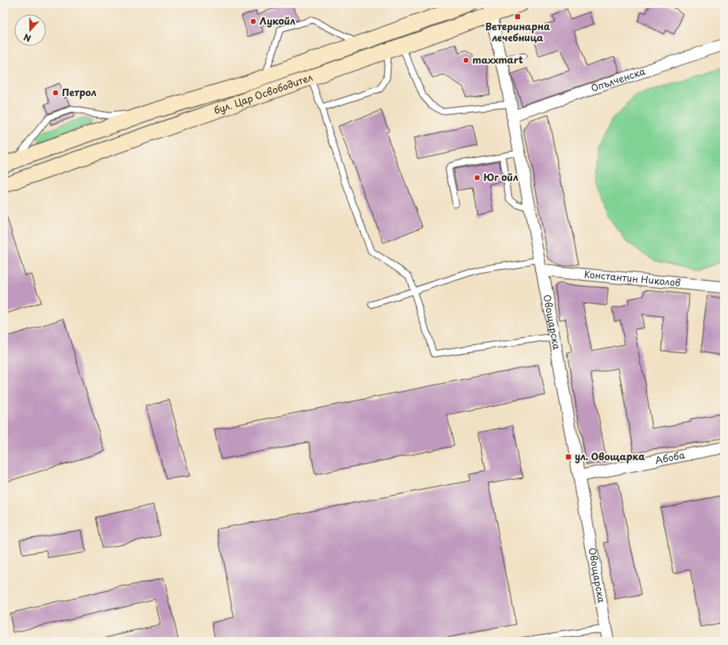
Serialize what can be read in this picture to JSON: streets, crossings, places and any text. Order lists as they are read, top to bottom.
{
  "streets": {
    "main road": ["бул. Цар Освободител"],
    "street": [
      "Опълченска",
      "Константин Николов",
      "Овощарска",
      "Абоба"
    ]
  },
  "crossings": [
    ["Опълченска", "Овощарска"],
    ["бул. Цар Освободител", "Овощарска"],
    ["Константин Николов", "Овощарска"],
    ["Овощарска", "Абоба"]
  ],
  "places": {
    "transit": ["Ветеринарна лечебница", "ул. Овощарка"],
    "other": [
      "Лукойл",
      "maxxmart",
      "Петрол",
      "Юг ойл"
    ]
  },
  "north": "bottom"
}
